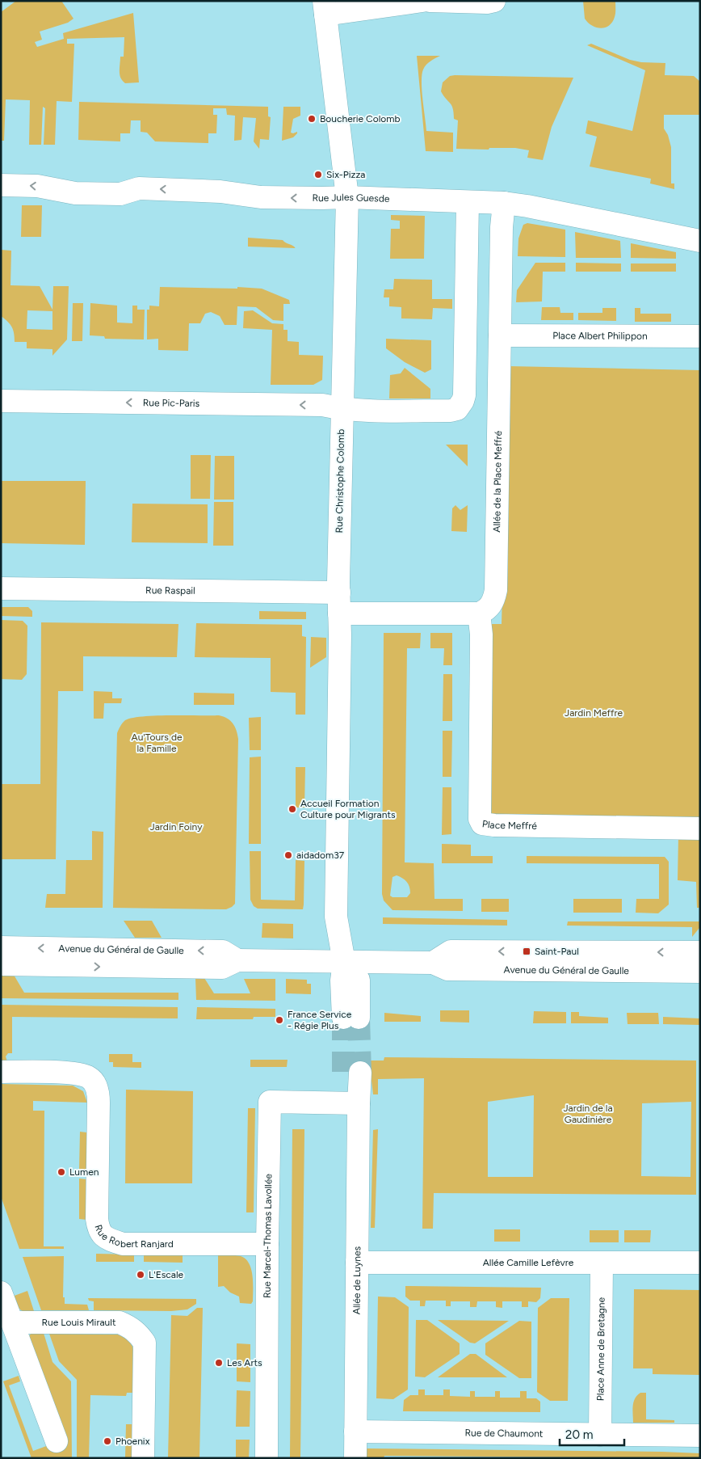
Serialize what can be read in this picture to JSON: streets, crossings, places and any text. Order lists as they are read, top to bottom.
{
  "streets": {
    "street": [
      "Rue Jules Guesde",
      "Place Albert Philippon",
      "Rue Pic-Paris",
      "Rue Christophe Colomb",
      "Allée de la Place Meffré",
      "Rue Raspail",
      "Place Meffré",
      "Avenue du Général de Gaulle",
      "Rue Robert Ranjard",
      "Rue Marcel-Thomas Lavollée",
      "Allée Camille Lefèvre",
      "Allée de Luynes",
      "Rue Louis Mirault",
      "Place Anne de Bretagne",
      "Rue de Chaumont"
    ]
  },
  "crossings": [
    ["Rue Jules Guesde", "Rue Christophe Colomb"],
    ["Rue Jules Guesde", "Allée de la Place Meffré"],
    ["Place Albert Philippon", "Allée de la Place Meffré"],
    ["Rue Pic-Paris", "Rue Christophe Colomb"],
    ["Rue Christophe Colomb", "Rue Raspail"],
    ["Rue Christophe Colomb", "Avenue du Général de Gaulle"],
    ["Allée de la Place Meffré", "Place Meffré"],
    ["Rue Robert Ranjard", "Rue Marcel-Thomas Lavollée"],
    ["Rue Marcel-Thomas Lavollée", "Allée de Luynes"],
    ["Allée Camille Lefèvre", "Allée de Luynes"],
    ["Allée Camille Lefèvre", "Place Anne de Bretagne"],
    ["Allée de Luynes", "Rue de Chaumont"],
    ["Place Anne de Bretagne", "Rue de Chaumont"]
  ],
  "one_way": ["Rue Jules Guesde", "Rue Pic-Paris"],
  "parks": [
    "Jardin Meffre",
    "Au'Tours de la Famille",
    "Jardin Foiny",
    "Jardin de la Gaudinière"
  ],
  "places": {
    "other": [
      "Boucherie Colomb",
      "Six-Pizza",
      "Accueil Formation Culture pour Migrants",
      "aidadom37",
      "France Service - Régie Plus",
      "Lumen",
      "L'Escale",
      "Les Arts",
      "Phoenix"
    ],
    "transit": ["Saint-Paul"]
  },
  "scale_bar": "20 m"
}
